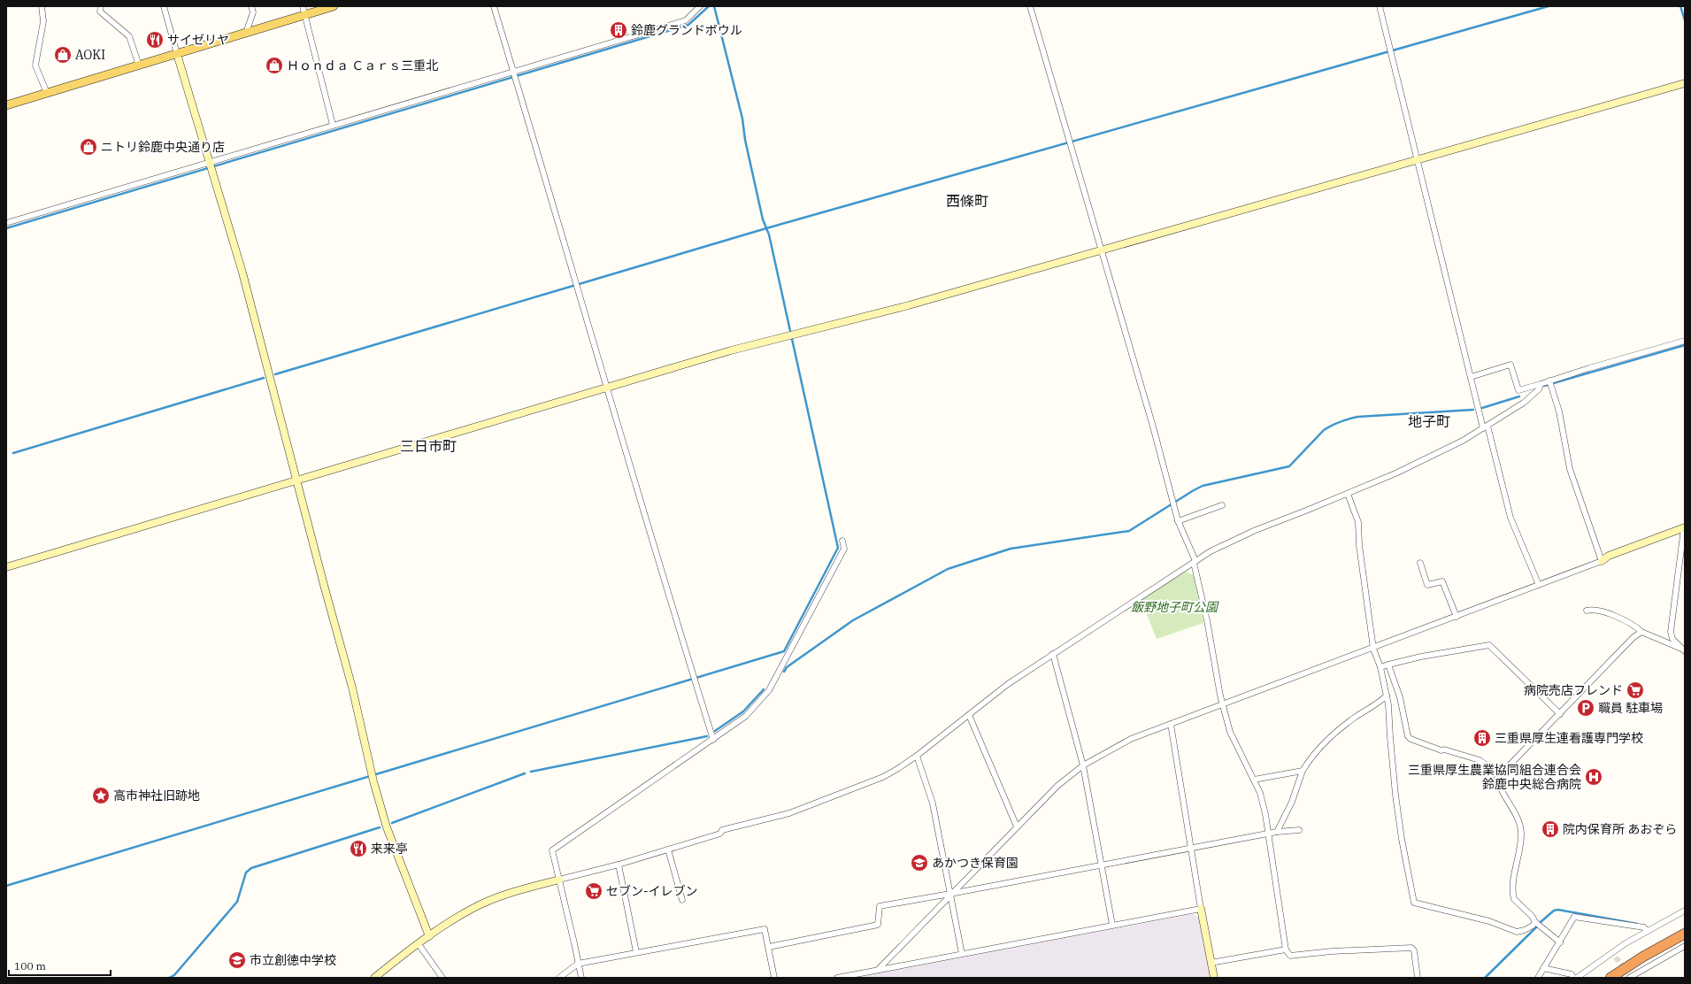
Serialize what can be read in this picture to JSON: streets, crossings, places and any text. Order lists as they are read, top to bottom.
{
  "districts": ["西條町", "地子町", "三日市町"],
  "parks": ["飯野地子町公園"],
  "places": {
    "building": ["鈴鹿グランドボウル", "三重県厚生連看護専門学校", "院内保育所 あおぞら"],
    "restaurant": ["サイゼリヤ", "来来亭"],
    "shop": ["AOKI", "Ｈｏｎｄａ Ｃａｒｓ三重北", "ニトリ鈴鹿中央通り店"],
    "supermarket": ["病院売店フレンド", "セブン-イレブン"],
    "parking": ["職員 駐車場"],
    "hospital": ["三重県厚生農業協同組合連合会 鈴鹿中央総合病院"],
    "place": ["高市神社旧跡地"],
    "school or university": ["あかつき保育園", "市立創徳中学校"]
  },
  "scale_bar": "100 m"
}
